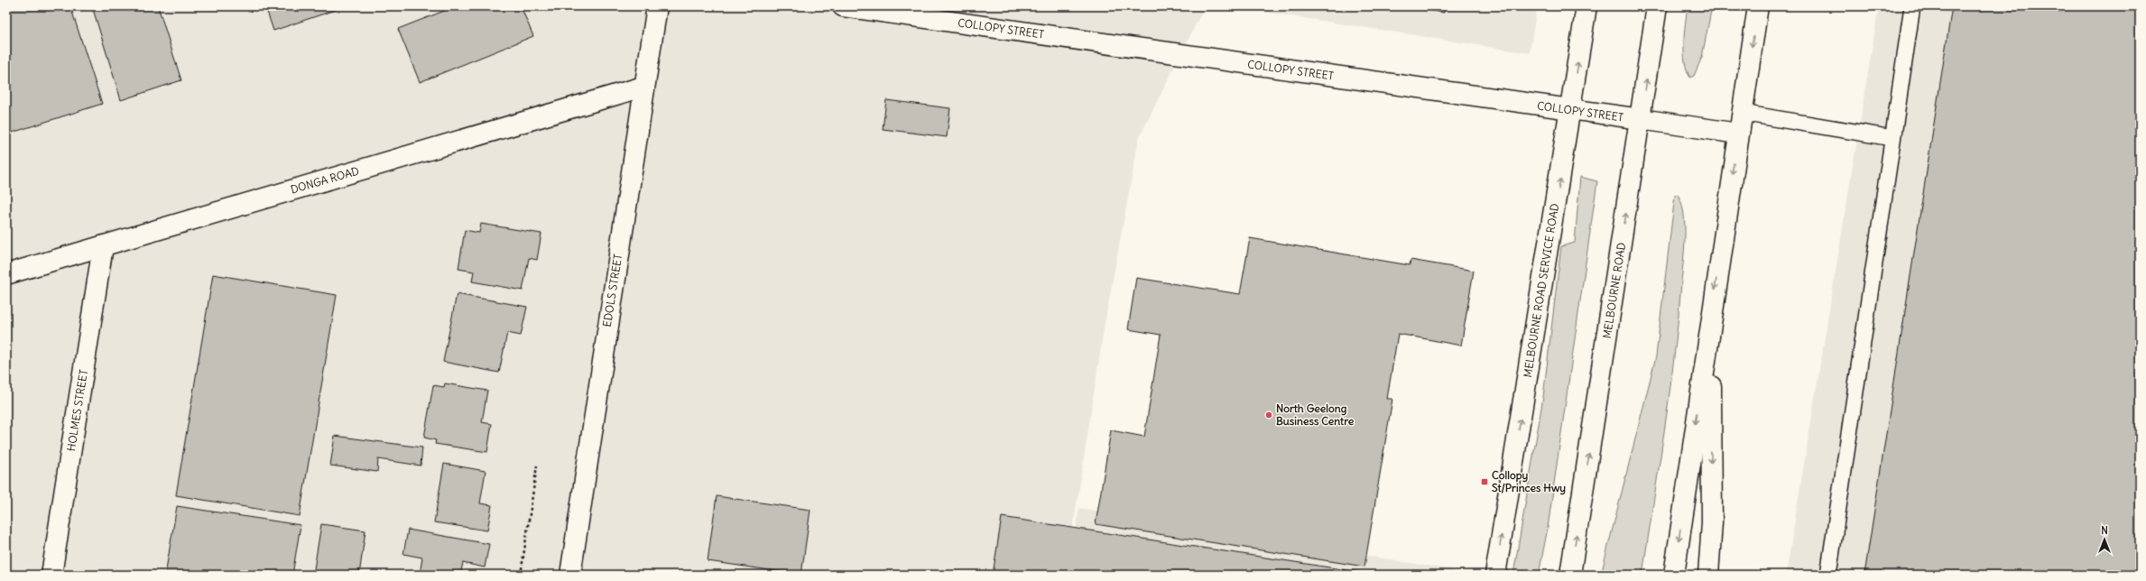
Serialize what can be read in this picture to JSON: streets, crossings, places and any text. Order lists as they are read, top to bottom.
{
  "streets": {
    "main road": [
      "COLLOPY STREET",
      "DONGA ROAD",
      "EDOLS STREET",
      "MELBOURNE ROAD SERVICE ROAD",
      "MELBOURNE ROAD",
      "HOLMES STREET"
    ]
  },
  "crossings": [
    ["COLLOPY STREET", "MELBOURNE ROAD SERVICE ROAD"],
    ["COLLOPY STREET", "MELBOURNE ROAD"],
    ["DONGA ROAD", "EDOLS STREET"],
    ["DONGA ROAD", "HOLMES STREET"]
  ],
  "places": {
    "other": ["North Geelong Business Centre"],
    "transit": ["Collopy St/Princes Hwy"]
  },
  "north": "top"
}
